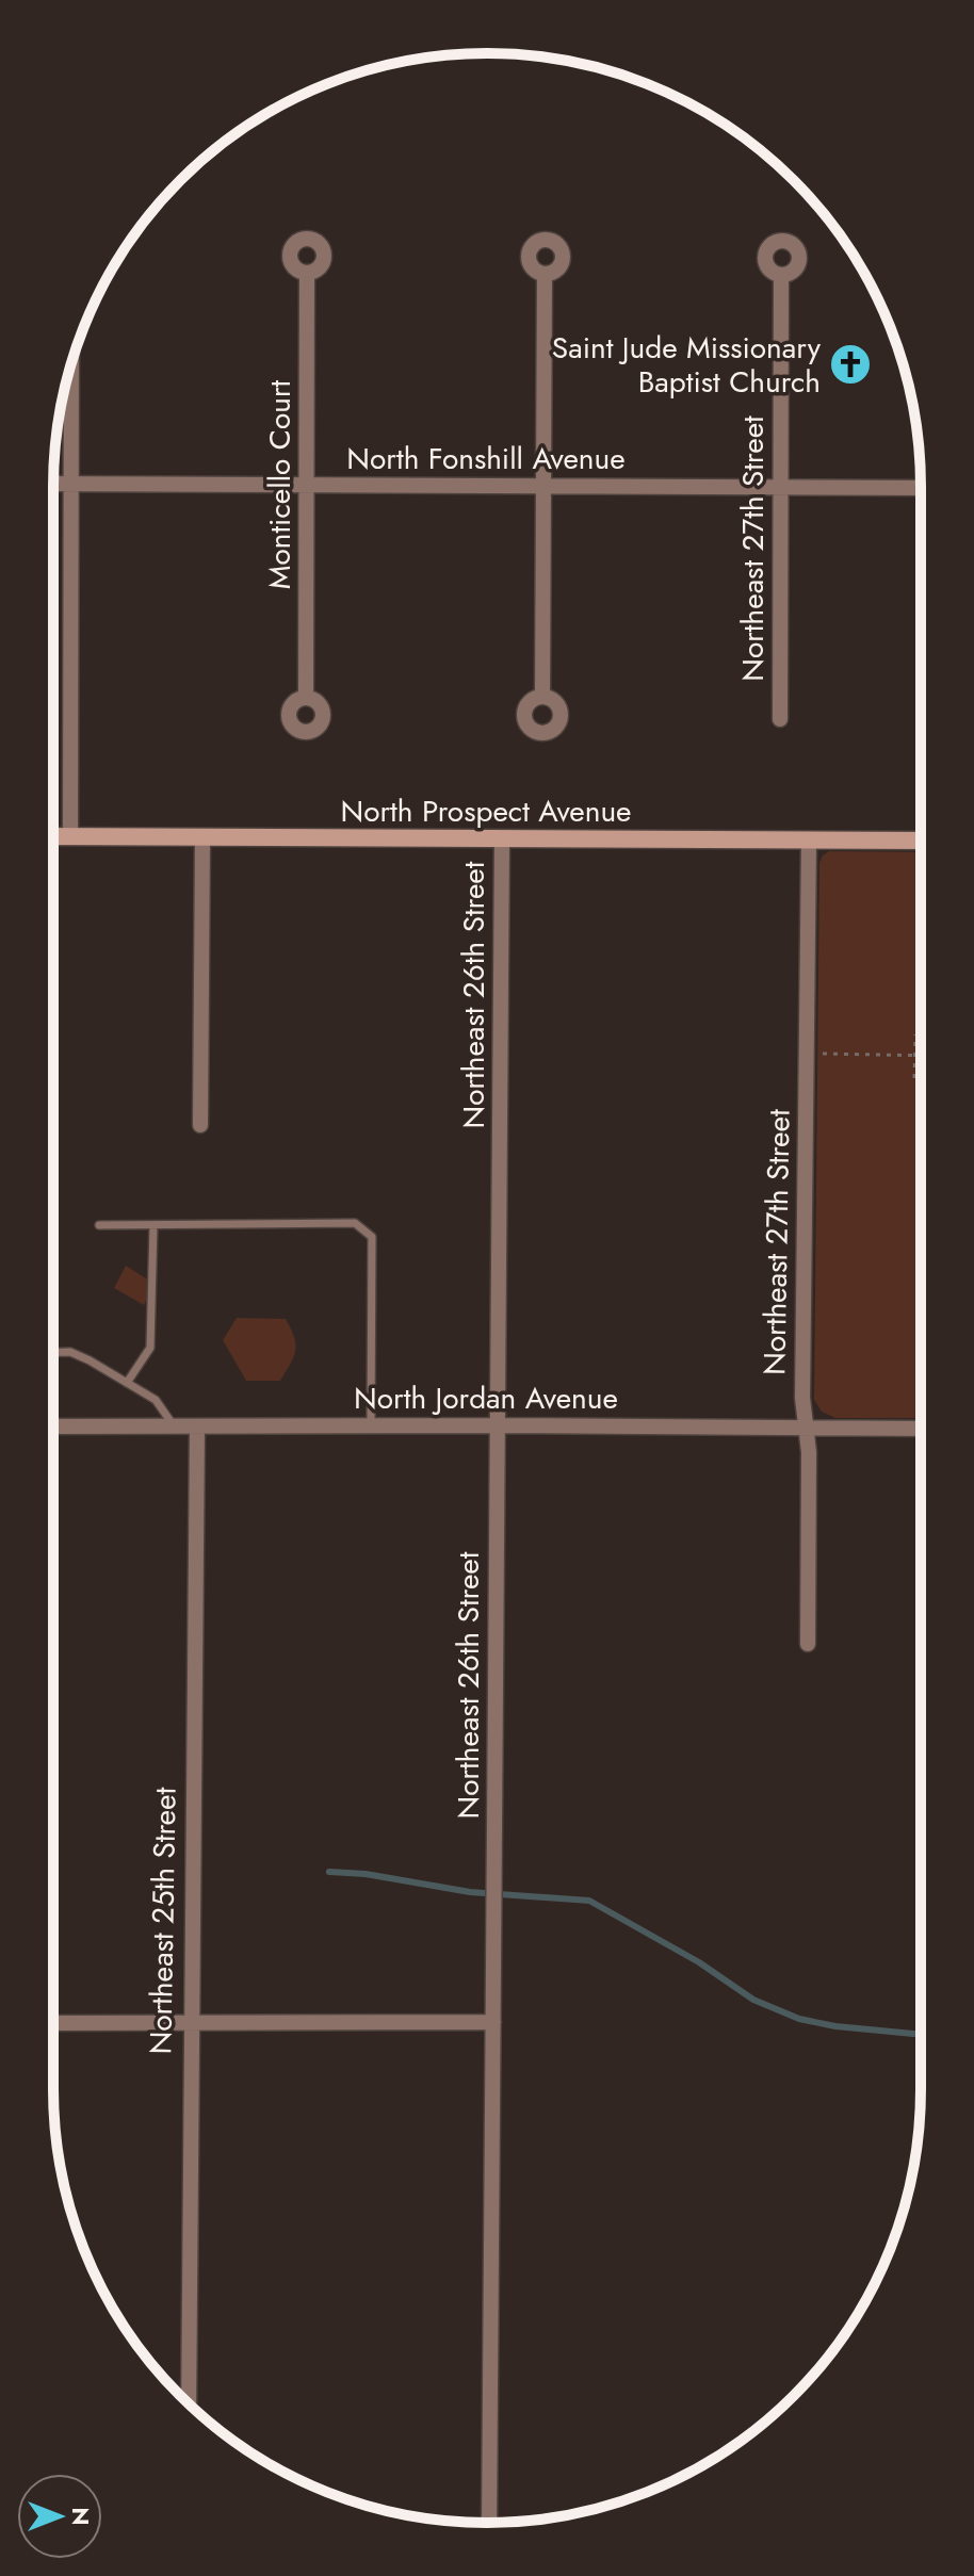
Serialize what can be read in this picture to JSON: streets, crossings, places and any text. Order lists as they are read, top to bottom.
{
  "streets": {
    "street": [
      "North Fonshill Avenue",
      "Monticello Court",
      "Northeast 27th Street",
      "North Prospect Avenue",
      "Northeast 26th Street",
      "North Jordan Avenue",
      "Northeast 25th Street"
    ]
  },
  "crossings": [
    ["North Fonshill Avenue", "Monticello Court"],
    ["North Fonshill Avenue", "Northeast 27th Street"],
    ["Northeast 27th Street", "North Prospect Avenue"],
    ["Northeast 27th Street", "North Jordan Avenue"],
    ["North Prospect Avenue", "Northeast 26th Street"],
    ["Northeast 26th Street", "North Jordan Avenue"],
    ["North Jordan Avenue", "Northeast 25th Street"]
  ],
  "places": {
    "church": ["Saint Jude Missionary Baptist Church"]
  },
  "north": "right"
}
